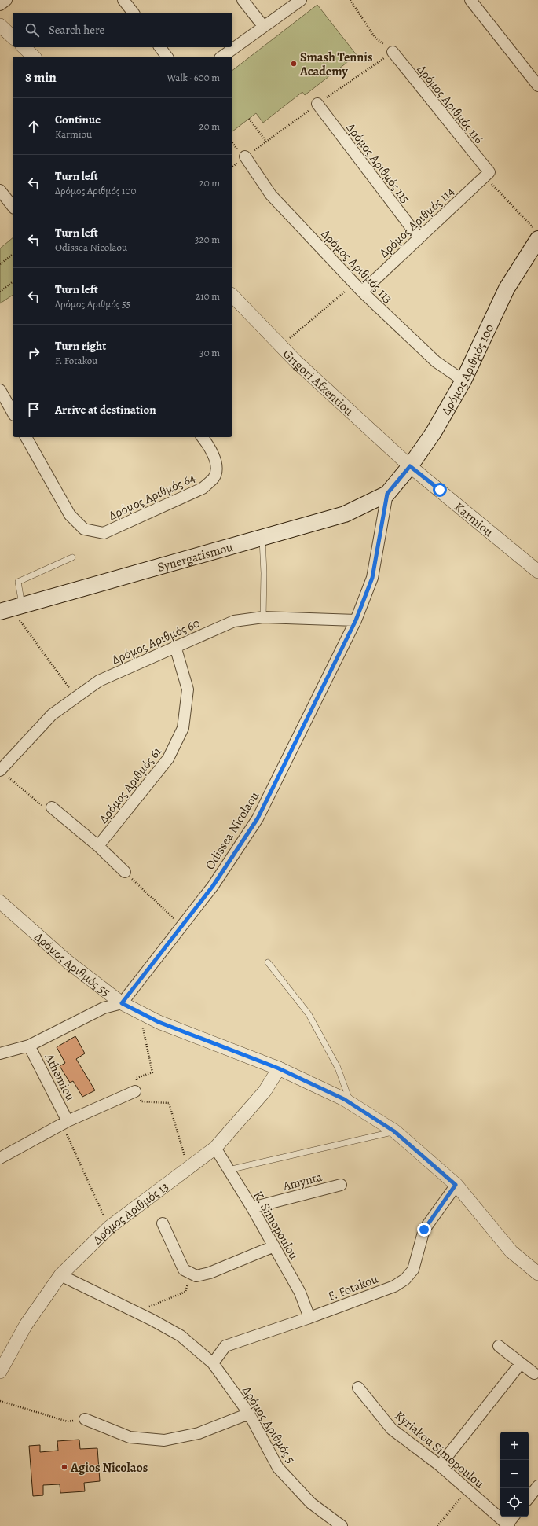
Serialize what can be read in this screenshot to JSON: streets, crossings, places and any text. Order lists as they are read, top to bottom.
{
  "streets": {
    "main road": ["Δρόμος Αριθμός 100", "Synergatismou"],
    "street": [
      "Δρόμος Αριθμός 116",
      "Δρόμος Αριθμός 115",
      "Δρόμος Αριθμός 114",
      "Δρόμος Αριθμός 113",
      "Grigori Afxentiou",
      "Δρόμος Αριθμός 64",
      "Karmiou",
      "Δρόμος Αριθμός 60",
      "Δρόμος Αριθμός 61",
      "Odissea Nicolaou",
      "Δρόμος Αριθμός 55",
      "Athemiou",
      "Amynta",
      "Δρόμος Αριθμός 13",
      "K. Simopoulou",
      "F. Fotakou",
      "Δρόμος Αριθμός 5",
      "Kyriakou Simopoulou"
    ]
  },
  "crossings": [
    ["Δρόμος Αριθμός 116", "Δρόμος Αριθμός 114"],
    ["Δρόμος Αριθμός 115", "Δρόμος Αριθμός 114"],
    ["Δρόμος Αριθμός 114", "Δρόμος Αριθμός 113"],
    ["Δρόμος Αριθμός 113", "Δρόμος Αριθμός 100"],
    ["Δρόμος Αριθμός 100", "Grigori Afxentiou"],
    ["Δρόμος Αριθμός 100", "Karmiou"],
    ["Δρόμος Αριθμός 100", "Synergatismou"],
    ["Δρόμος Αριθμός 100", "Odissea Nicolaou"],
    ["Grigori Afxentiou", "Karmiou"],
    ["Synergatismou", "Odissea Nicolaou"],
    ["Δρόμος Αριθμός 60", "Δρόμος Αριθμός 61"],
    ["Δρόμος Αριθμός 60", "Odissea Nicolaou"],
    ["Odissea Nicolaou", "Δρόμος Αριθμός 55"],
    ["Δρόμος Αριθμός 55", "Δρόμος Αριθμός 13"],
    ["Δρόμος Αριθμός 55", "F. Fotakou"],
    ["Amynta", "K. Simopoulou"],
    ["Δρόμος Αριθμός 13", "K. Simopoulou"],
    ["Δρόμος Αριθμός 13", "Δρόμος Αριθμός 5"],
    ["K. Simopoulou", "F. Fotakou"],
    ["F. Fotakou", "Δρόμος Αριθμός 5"]
  ],
  "places": ["Smash Tennis Academy", "Agios Nicolaos"],
  "page": {
    "search": "Search here",
    "heading": ["8 min", "Walk · 600 m"],
    "list": [
      ["Continue", "Karmiou", "20 m"],
      ["Turn left", "Δρόμος Αριθμός 100", "20 m"],
      ["Turn left", "Odissea Nicolaou", "320 m"],
      ["Turn left", "Δρόμος Αριθμός 55", "210 m"],
      ["Turn right", "F. Fotakou", "30 m"],
      "Arrive at destination"
    ],
    "map_buttons": ["+", "−"]
  }
}
